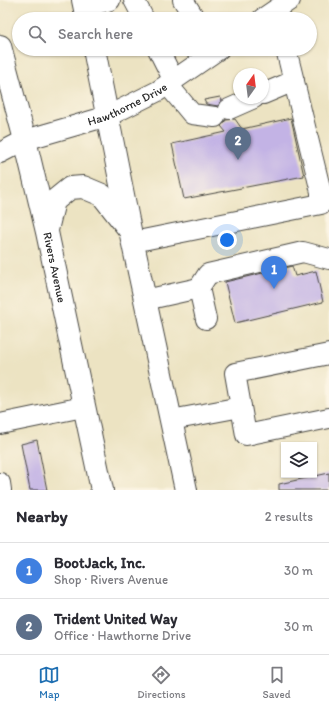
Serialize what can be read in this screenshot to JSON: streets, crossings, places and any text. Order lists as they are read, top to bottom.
{
  "streets": {
    "main road": ["Rivers Avenue"],
    "street": ["Hawthorne Drive"]
  },
  "crossings": [
    ["Hawthorne Drive", "Rivers Avenue"]
  ],
  "north": "top",
  "page": {
    "search": "Search here",
    "pins": ["2", "1"],
    "heading": ["Nearby", "2 results"],
    "list": [
      {
        "mark": "1",
        "name": "BootJack, Inc.",
        "note": "Shop · Rivers Avenue",
        "value": "30 m"
      },
      {
        "mark": "2",
        "name": "Trident United Way",
        "note": "Office · Hawthorne Drive",
        "value": "30 m"
      }
    ],
    "nav": ["Map", "Directions", "Saved"]
  }
}
